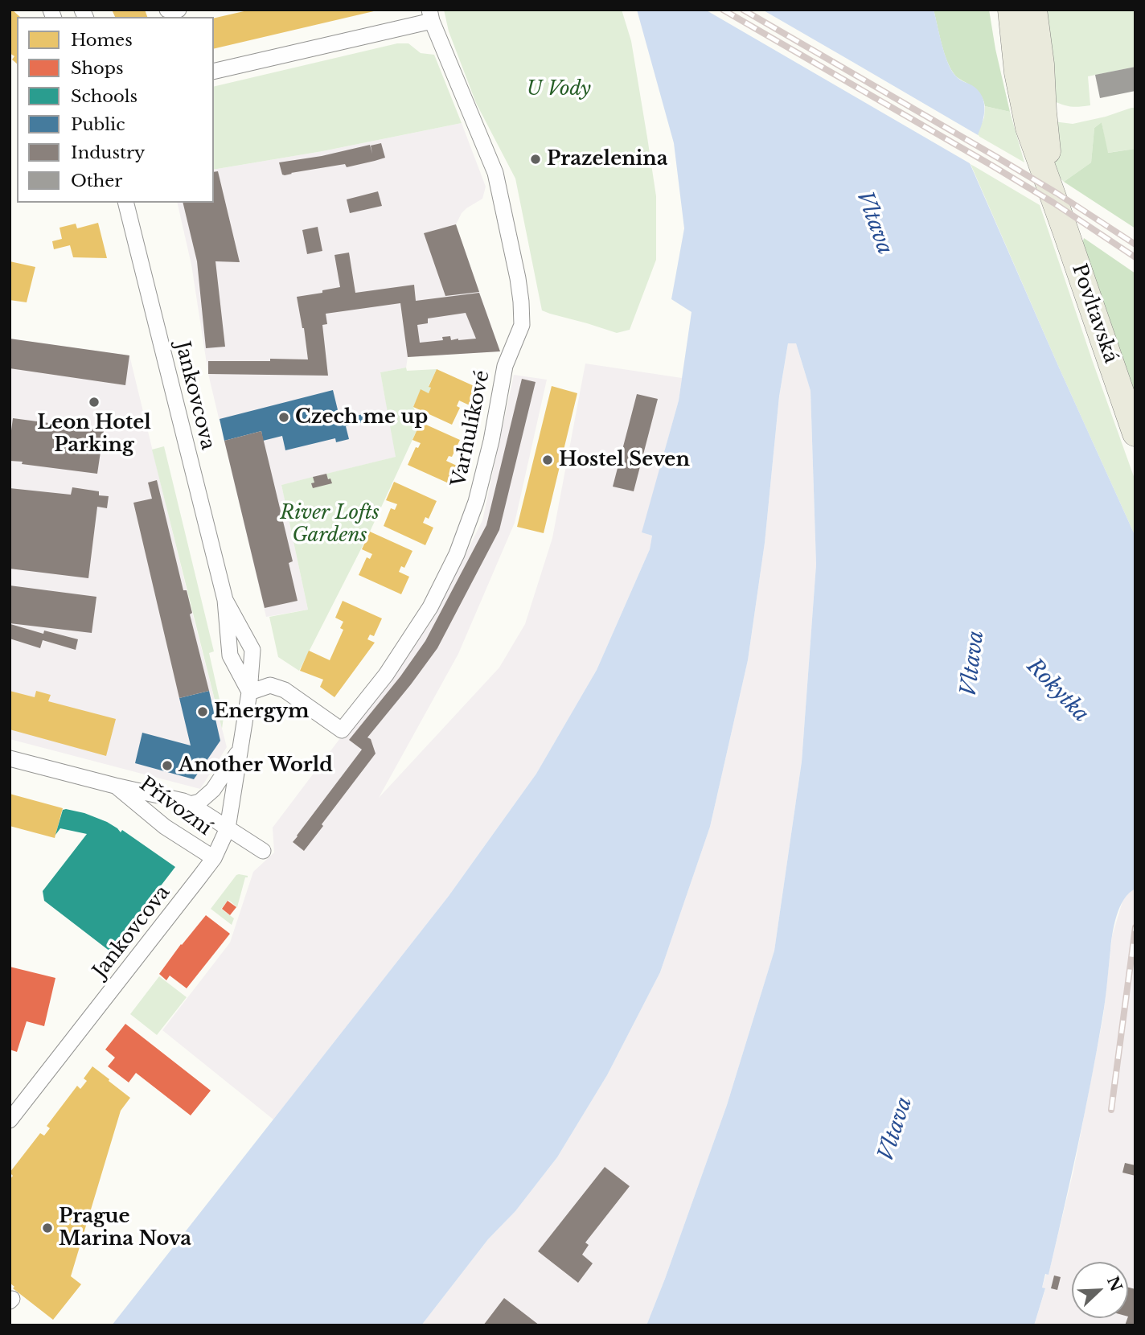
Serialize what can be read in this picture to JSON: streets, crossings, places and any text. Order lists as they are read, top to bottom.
{
  "streets": {
    "main road": ["Povltavská"],
    "street": ["Jankovcova", "Varhulíkové", "Přívozní"]
  },
  "crossings": [
    ["Jankovcova", "Varhulíkové"],
    ["Jankovcova", "Přívozní"]
  ],
  "water": ["Vltava", "Rokytka"],
  "parks": ["U Vody", "River Lofts Gardens"],
  "places": [
    "Prazelenina",
    "Leon Hotel Parking",
    "Czech me up",
    "Hostel Seven",
    "Energym",
    "Another World",
    "Prague Marina Nova"
  ],
  "legend": [
    "Homes",
    "Shops",
    "Schools",
    "Public",
    "Industry",
    "Other"
  ],
  "north": "top right"
}
